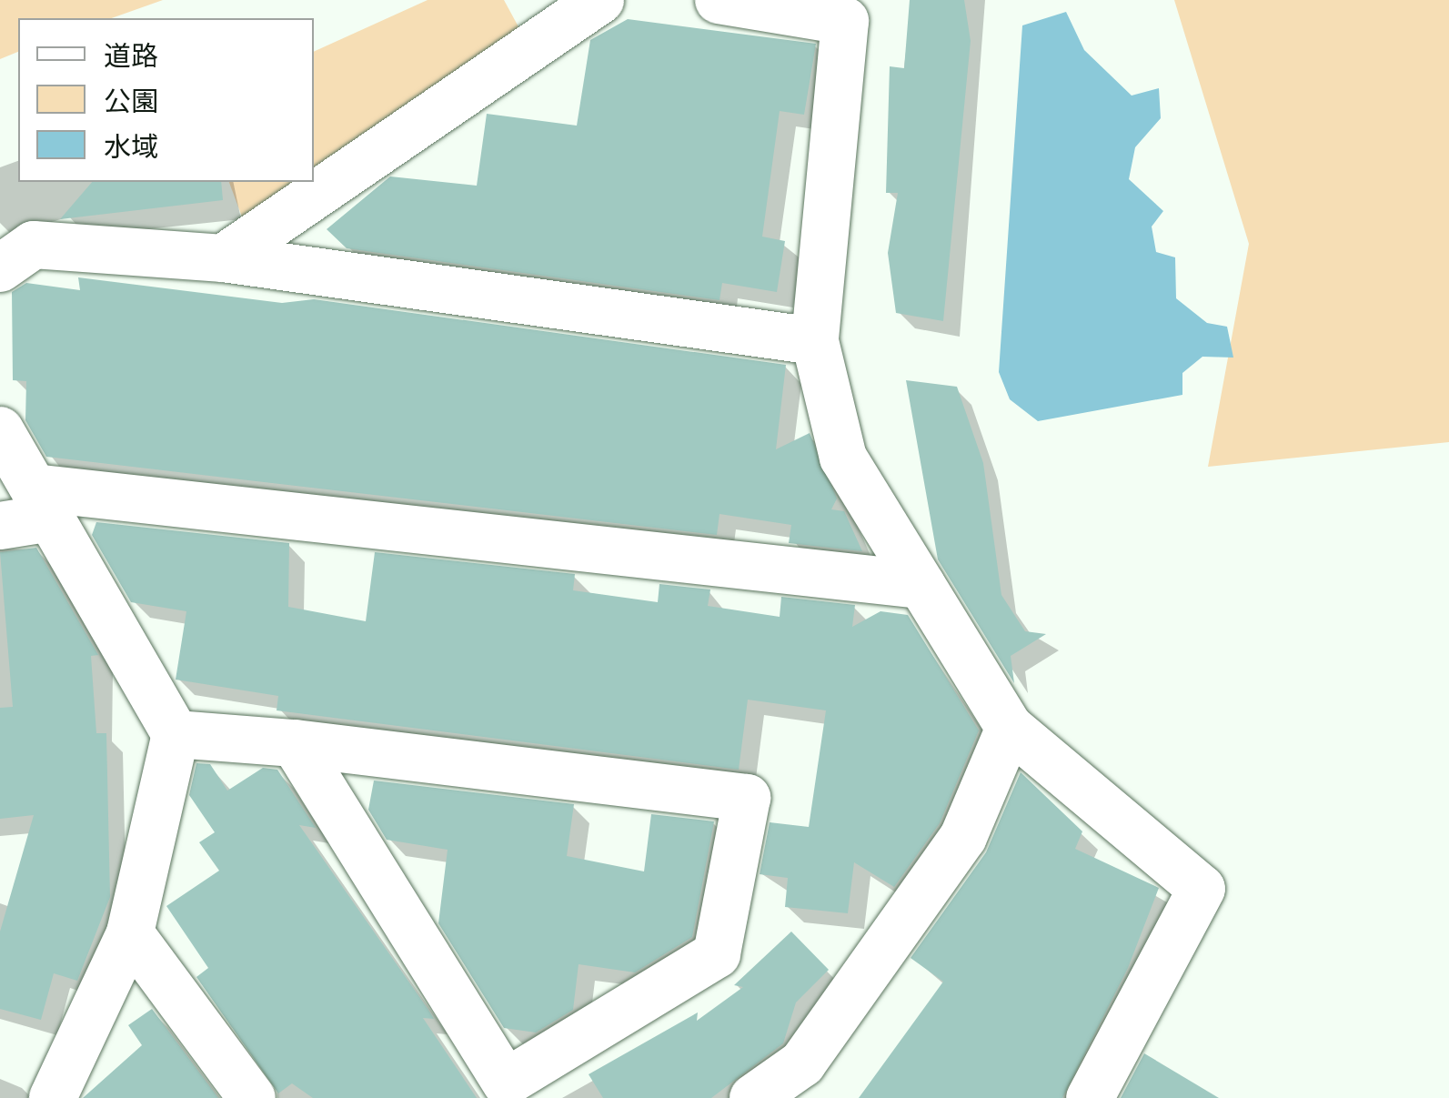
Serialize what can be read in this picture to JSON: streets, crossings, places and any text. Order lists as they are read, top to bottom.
{
  "legend": ["道路", "公園", "水域"]
}
